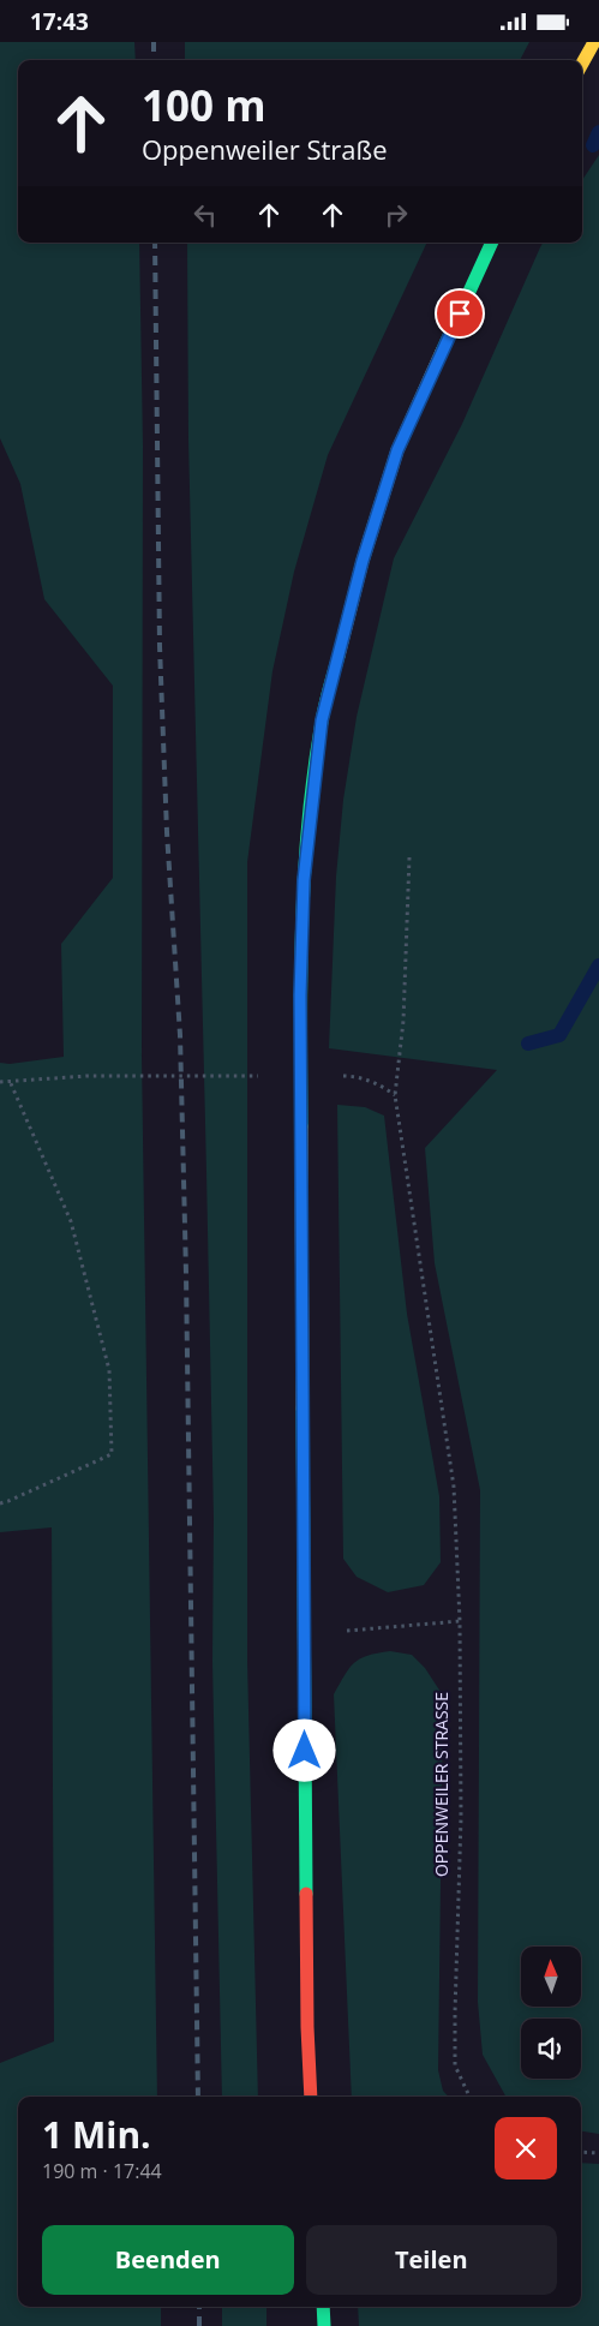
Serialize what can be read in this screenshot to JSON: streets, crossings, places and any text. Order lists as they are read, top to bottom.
{
  "streets": {
    "path": ["OPPENWEILER STRASSE"]
  },
  "north": "top",
  "page": {
    "status": "17:43",
    "turn": ["100 m", "Oppenweiler Straße"],
    "heading": ["1 Min.", "190 m · 17:44"],
    "buttons": ["Beenden", "Teilen"]
  }
}
